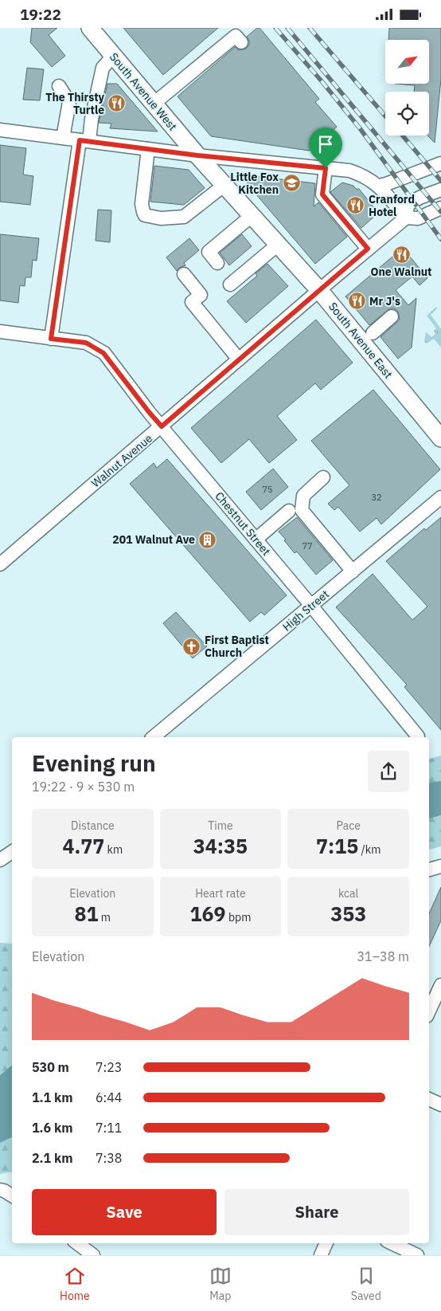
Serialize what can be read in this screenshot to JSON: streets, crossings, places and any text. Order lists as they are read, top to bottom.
{
  "streets": {
    "main road": ["South Avenue West", "South Avenue East"],
    "street": ["Walnut Avenue", "Chestnut Street", "High Street"]
  },
  "crossings": [
    ["South Avenue West", "South Avenue East"],
    ["South Avenue East", "Walnut Avenue"],
    ["Walnut Avenue", "Chestnut Street"],
    ["Chestnut Street", "High Street"]
  ],
  "places": {
    "restaurant": [
      "The Thirsty Turtle",
      "Cranford Hotel",
      "One Walnut",
      "Mr J's"
    ],
    "school or university": ["Little Fox Kitchen"],
    "building": ["201 Walnut Ave"],
    "church": ["First Baptist Church"]
  },
  "house_numbers": ["75", "32", "77"],
  "north": "top right",
  "page": {
    "status": "19:22",
    "heading": ["Evening run", "19:22 · 9 × 530 m"],
    "stats": [
      ["Distance", "4.77 km"],
      ["Time", "34:35"],
      ["Pace", "7:15 /km"],
      ["Elevation", "81 m"],
      ["Heart rate", "169 bpm"],
      ["kcal", "353"]
    ],
    "chart": ["Elevation", "31–38 m"],
    "list": [
      {
        "name": "530 m",
        "note": "7:23"
      },
      {
        "name": "1.1 km",
        "note": "6:44"
      },
      {
        "name": "1.6 km",
        "note": "7:11"
      },
      {
        "name": "2.1 km",
        "note": "7:38"
      }
    ],
    "buttons": ["Save", "Share"],
    "tabs": ["Home", "Map", "Saved"]
  }
}
